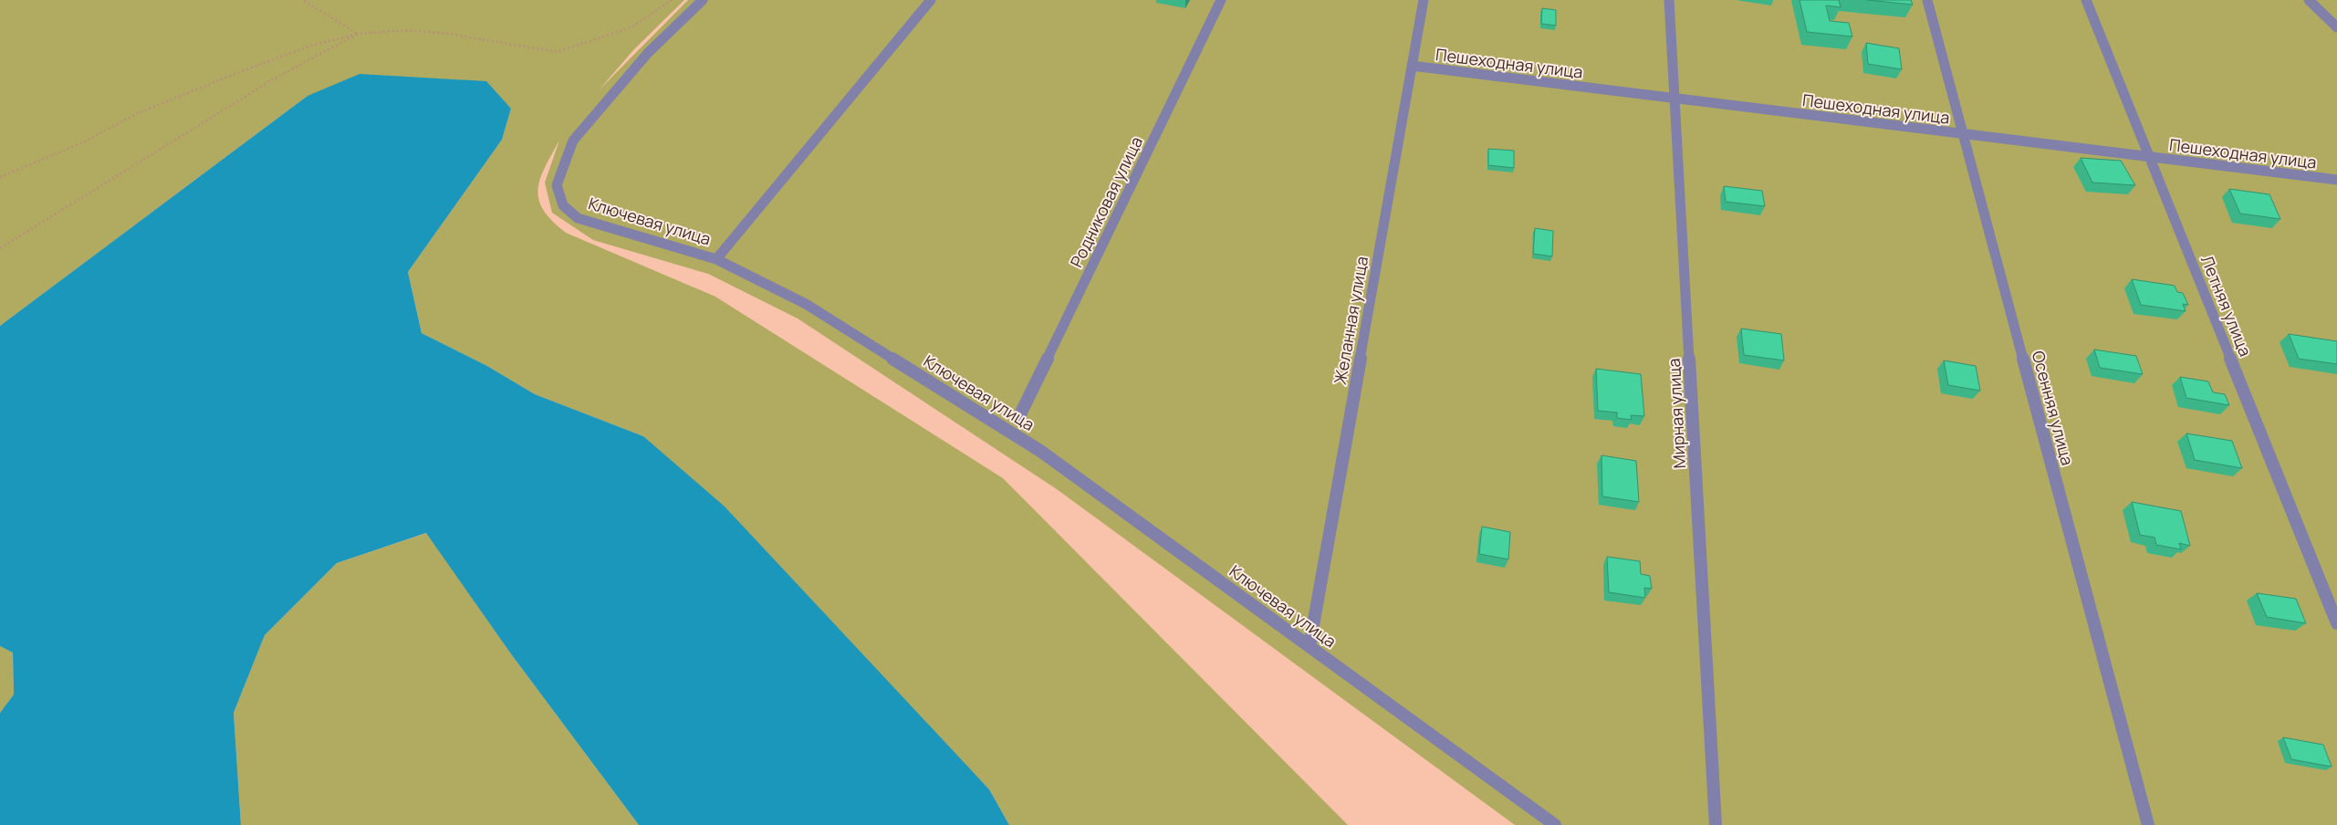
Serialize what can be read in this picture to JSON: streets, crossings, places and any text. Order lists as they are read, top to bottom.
{
  "streets": {
    "street": [
      "Пешеходная улица",
      "Родниковая улица",
      "Ключевая улица",
      "Летняя улица",
      "Желанная улица",
      "Осенняя улица",
      "Мирная улица"
    ]
  },
  "crossings": [
    ["Пешеходная улица", "Летняя улица"],
    ["Пешеходная улица", "Желанная улица"],
    ["Пешеходная улица", "Осенняя улица"],
    ["Пешеходная улица", "Мирная улица"],
    ["Ключевая улица", "Желанная улица"]
  ]
}
